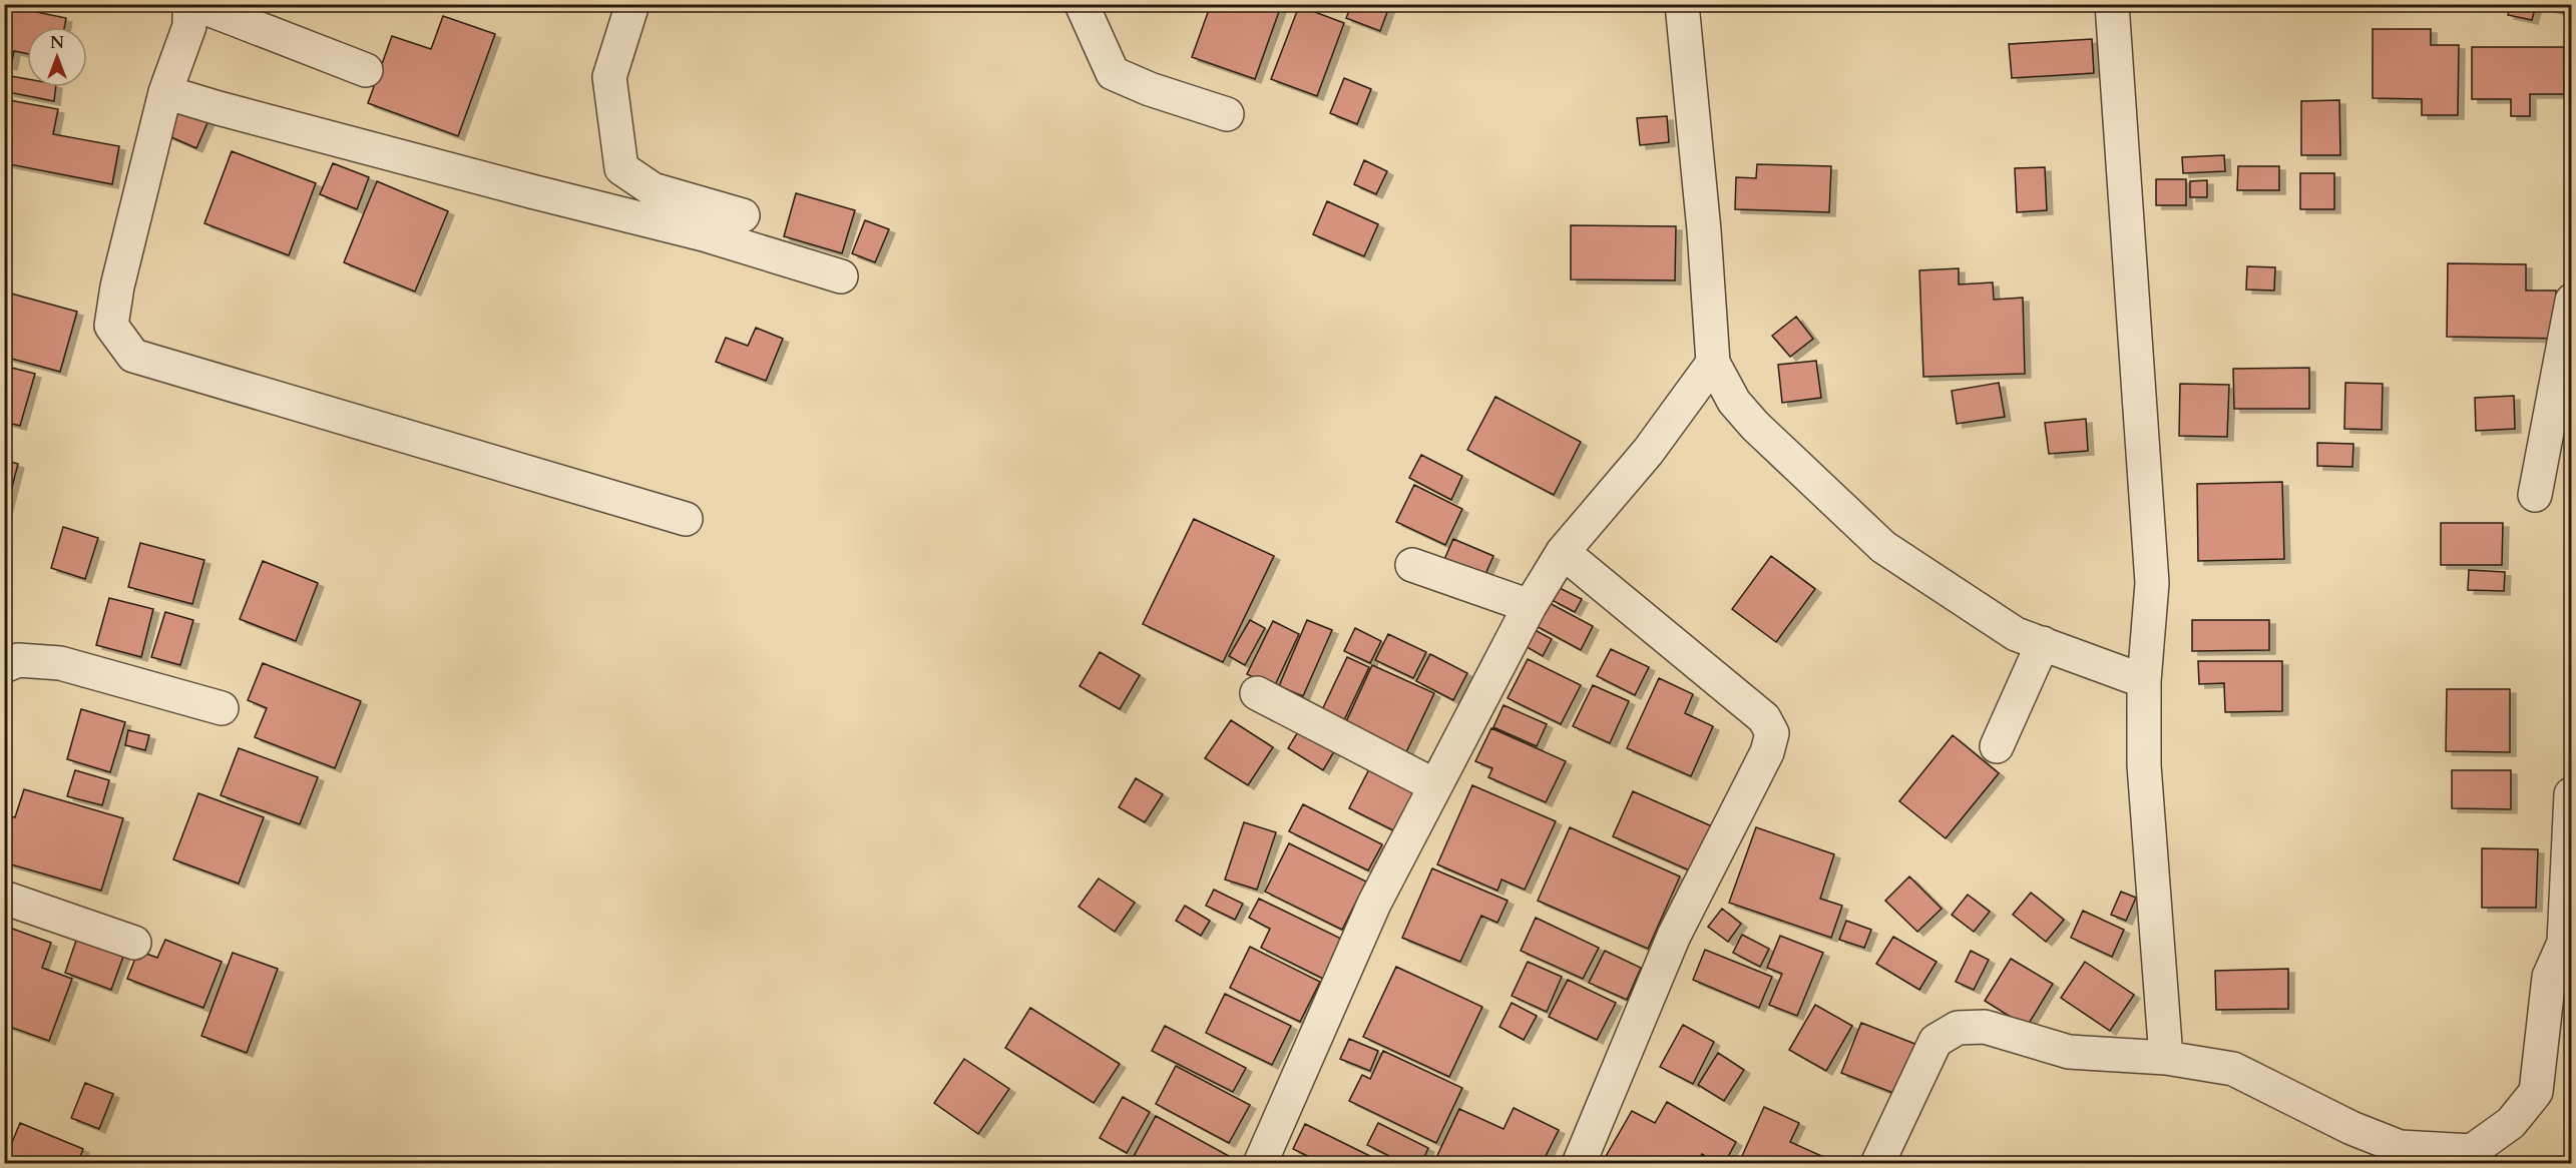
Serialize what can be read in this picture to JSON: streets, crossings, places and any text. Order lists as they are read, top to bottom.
{
  "north": "top"
}
